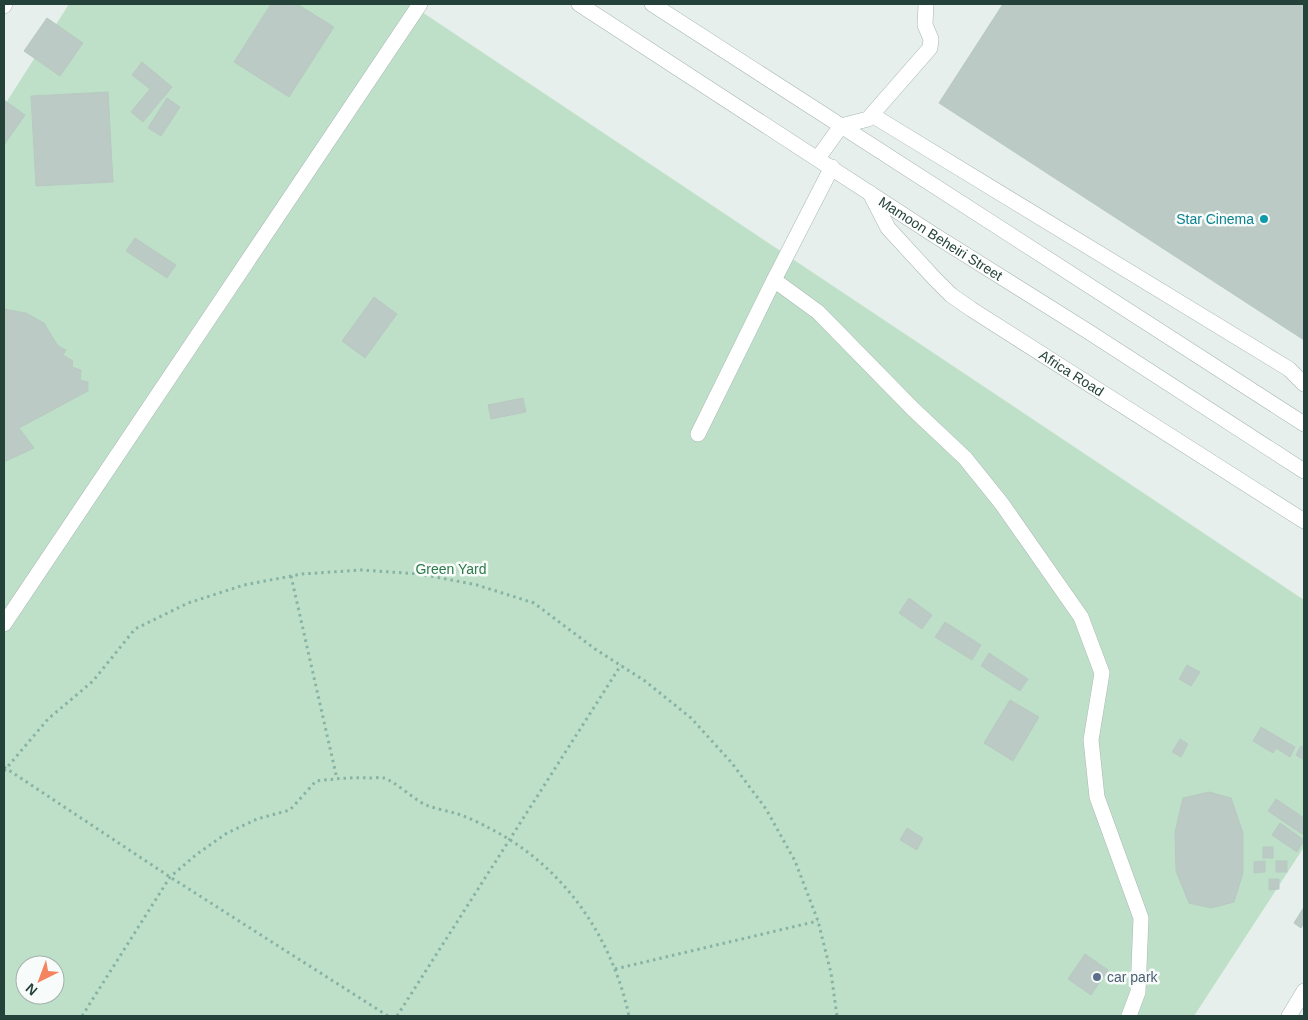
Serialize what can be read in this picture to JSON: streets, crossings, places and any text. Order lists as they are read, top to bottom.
{
  "streets": {
    "street": ["Mamoon Beheiri Street", "Africa Road"]
  },
  "crossings": [
    ["Mamoon Beheiri Street", "Africa Road"]
  ],
  "parks": ["Green Yard"],
  "places": ["Star Cinema", "car park"],
  "north": "bottom left"
}
